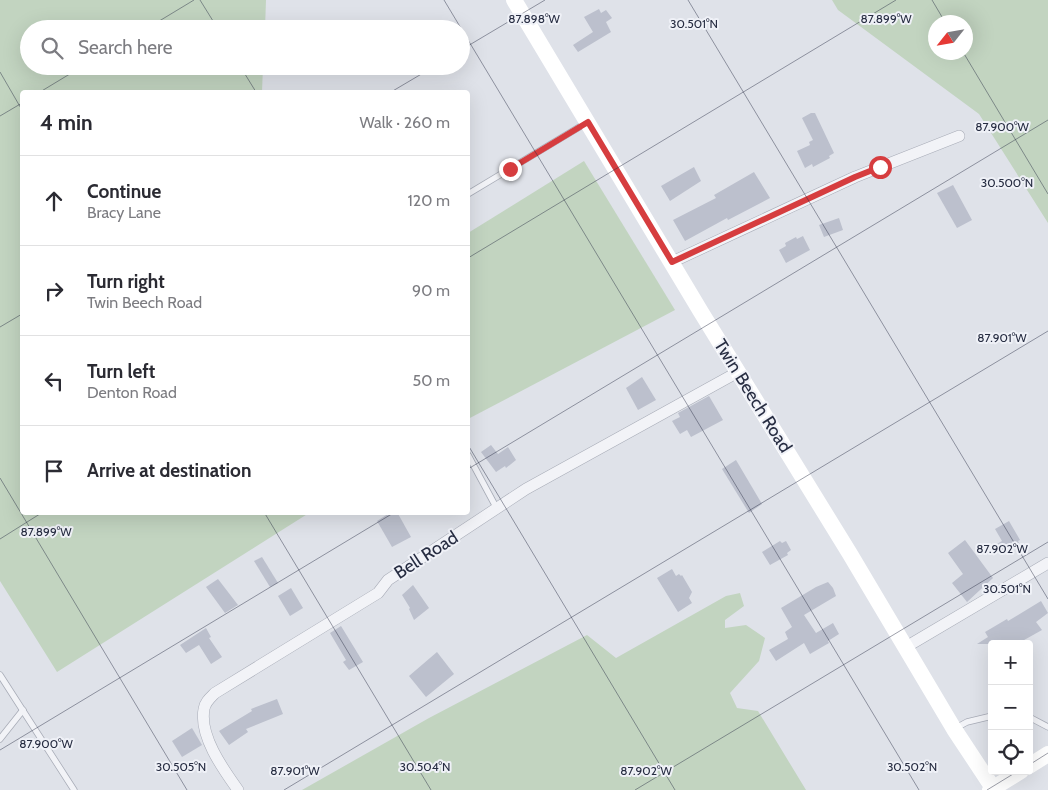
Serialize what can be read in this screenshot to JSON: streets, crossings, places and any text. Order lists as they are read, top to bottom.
{
  "streets": {
    "street": ["Twin Beech Road", "Bell Road"]
  },
  "crossings": [
    ["Twin Beech Road", "Bell Road"]
  ],
  "north": "bottom left",
  "page": {
    "search": "Search here",
    "heading": ["4 min", "Walk · 260 m"],
    "list": [
      ["Continue", "Bracy Lane", "120 m"],
      ["Turn right", "Twin Beech Road", "90 m"],
      ["Turn left", "Denton Road", "50 m"],
      "Arrive at destination"
    ],
    "map_buttons": ["+", "−"]
  },
  "coordinates": [
    "87.898°W",
    "87.899°W",
    "30.501°N",
    "87.900°W",
    "30.500°N",
    "87.901°W",
    "87.902°W",
    "30.505°N",
    "30.504°N",
    "30.502°N"
  ]
}
